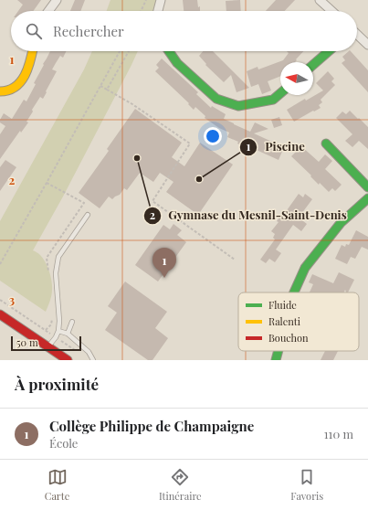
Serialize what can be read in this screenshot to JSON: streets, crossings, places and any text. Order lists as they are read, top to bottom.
{
  "places": ["Gymnase du Mesnil-Saint-Denis", "Piscine"],
  "legend": ["Fluide", "Ralenti", "Bouchon"],
  "scale_bar": "50 m",
  "north": "left",
  "page": {
    "search": "Rechercher",
    "pins": "1",
    "scale": "50 m",
    "heading": "À proximité",
    "list": [
      {
        "mark": "1",
        "name": "Collège Philippe de Champaigne",
        "note": "École",
        "value": "110 m"
      }
    ],
    "nav": ["Carte", "Itinéraire", "Favoris"]
  },
  "grid": {
    "rows": ["1", "2", "3"]
  }
}
